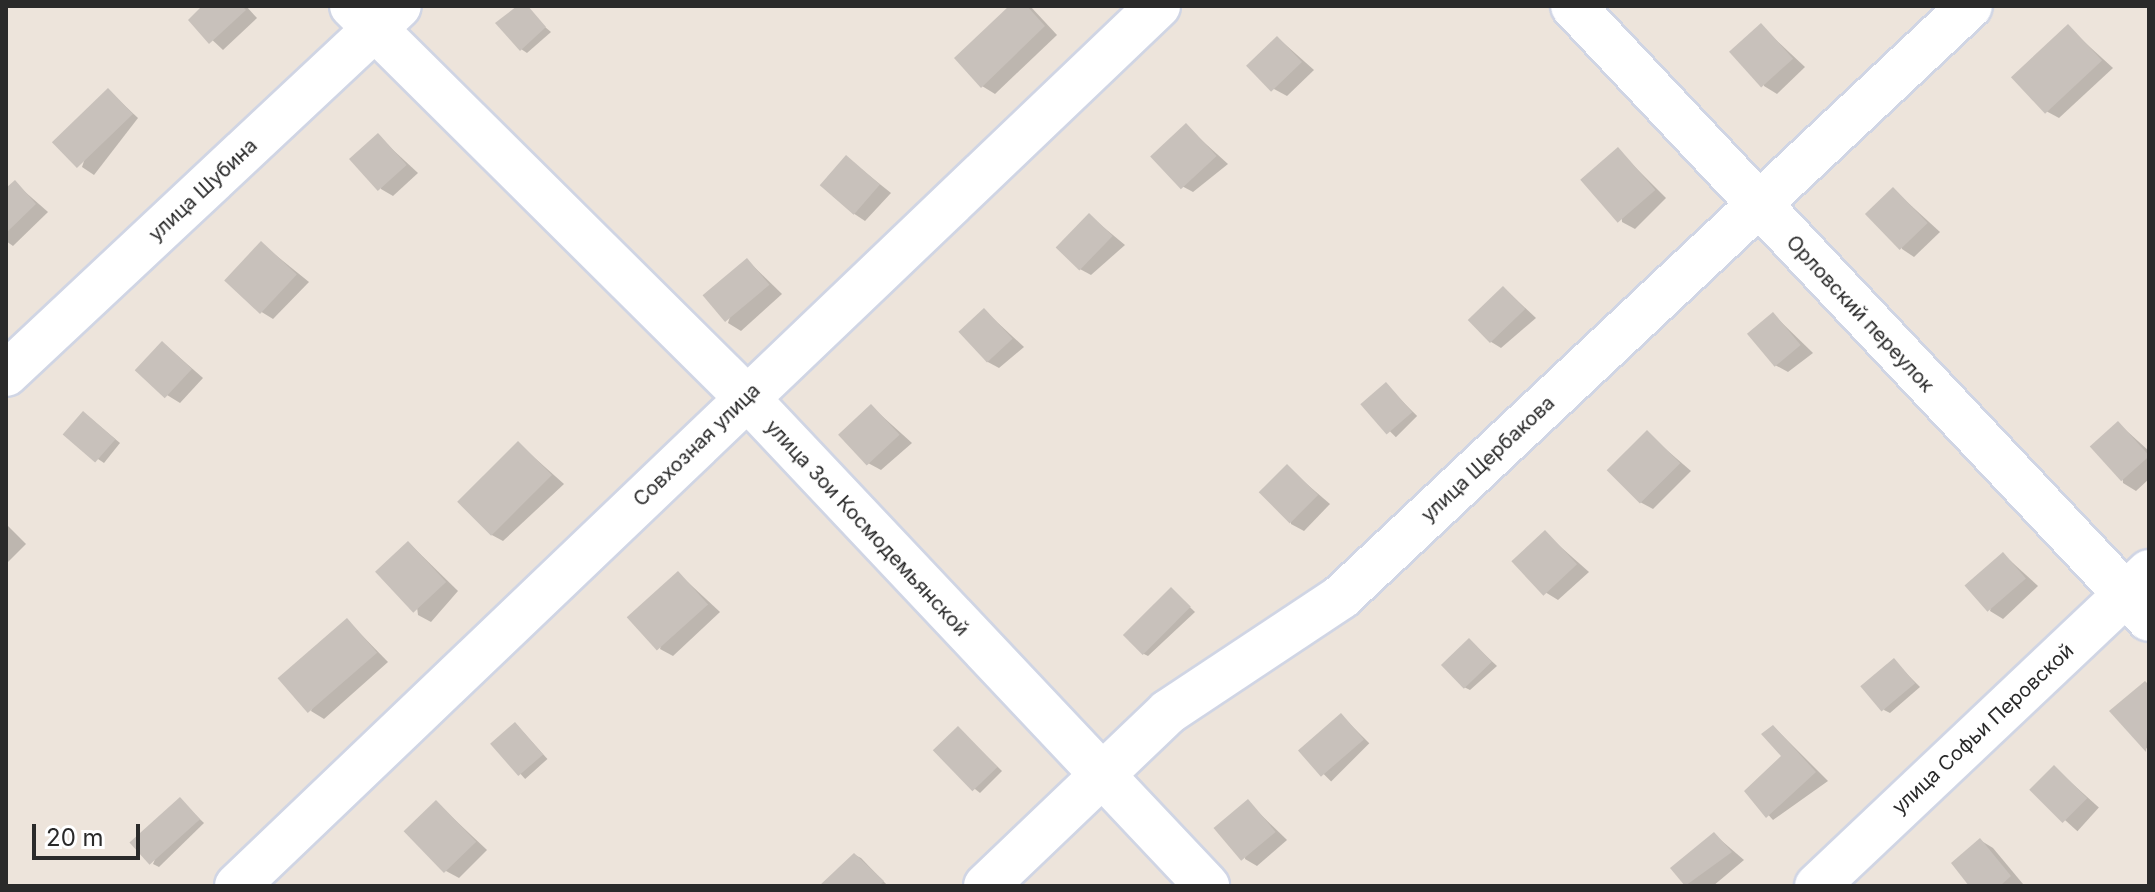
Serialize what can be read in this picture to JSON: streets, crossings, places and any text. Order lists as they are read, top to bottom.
{
  "streets": {
    "street": [
      "улица Шубина",
      "Орловский переулок",
      "Совхозная улица",
      "улица Щербакова",
      "улица Зои Космодемьянской",
      "улица Софьи Перовской"
    ]
  },
  "crossings": [
    ["улица Шубина", "улица Зои Космодемьянской"],
    ["Орловский переулок", "улица Щербакова"],
    ["Орловский переулок", "улица Софьи Перовской"],
    ["Совхозная улица", "улица Зои Космодемьянской"],
    ["улица Щербакова", "улица Зои Космодемьянской"]
  ],
  "scale_bar": "20 m"
}
